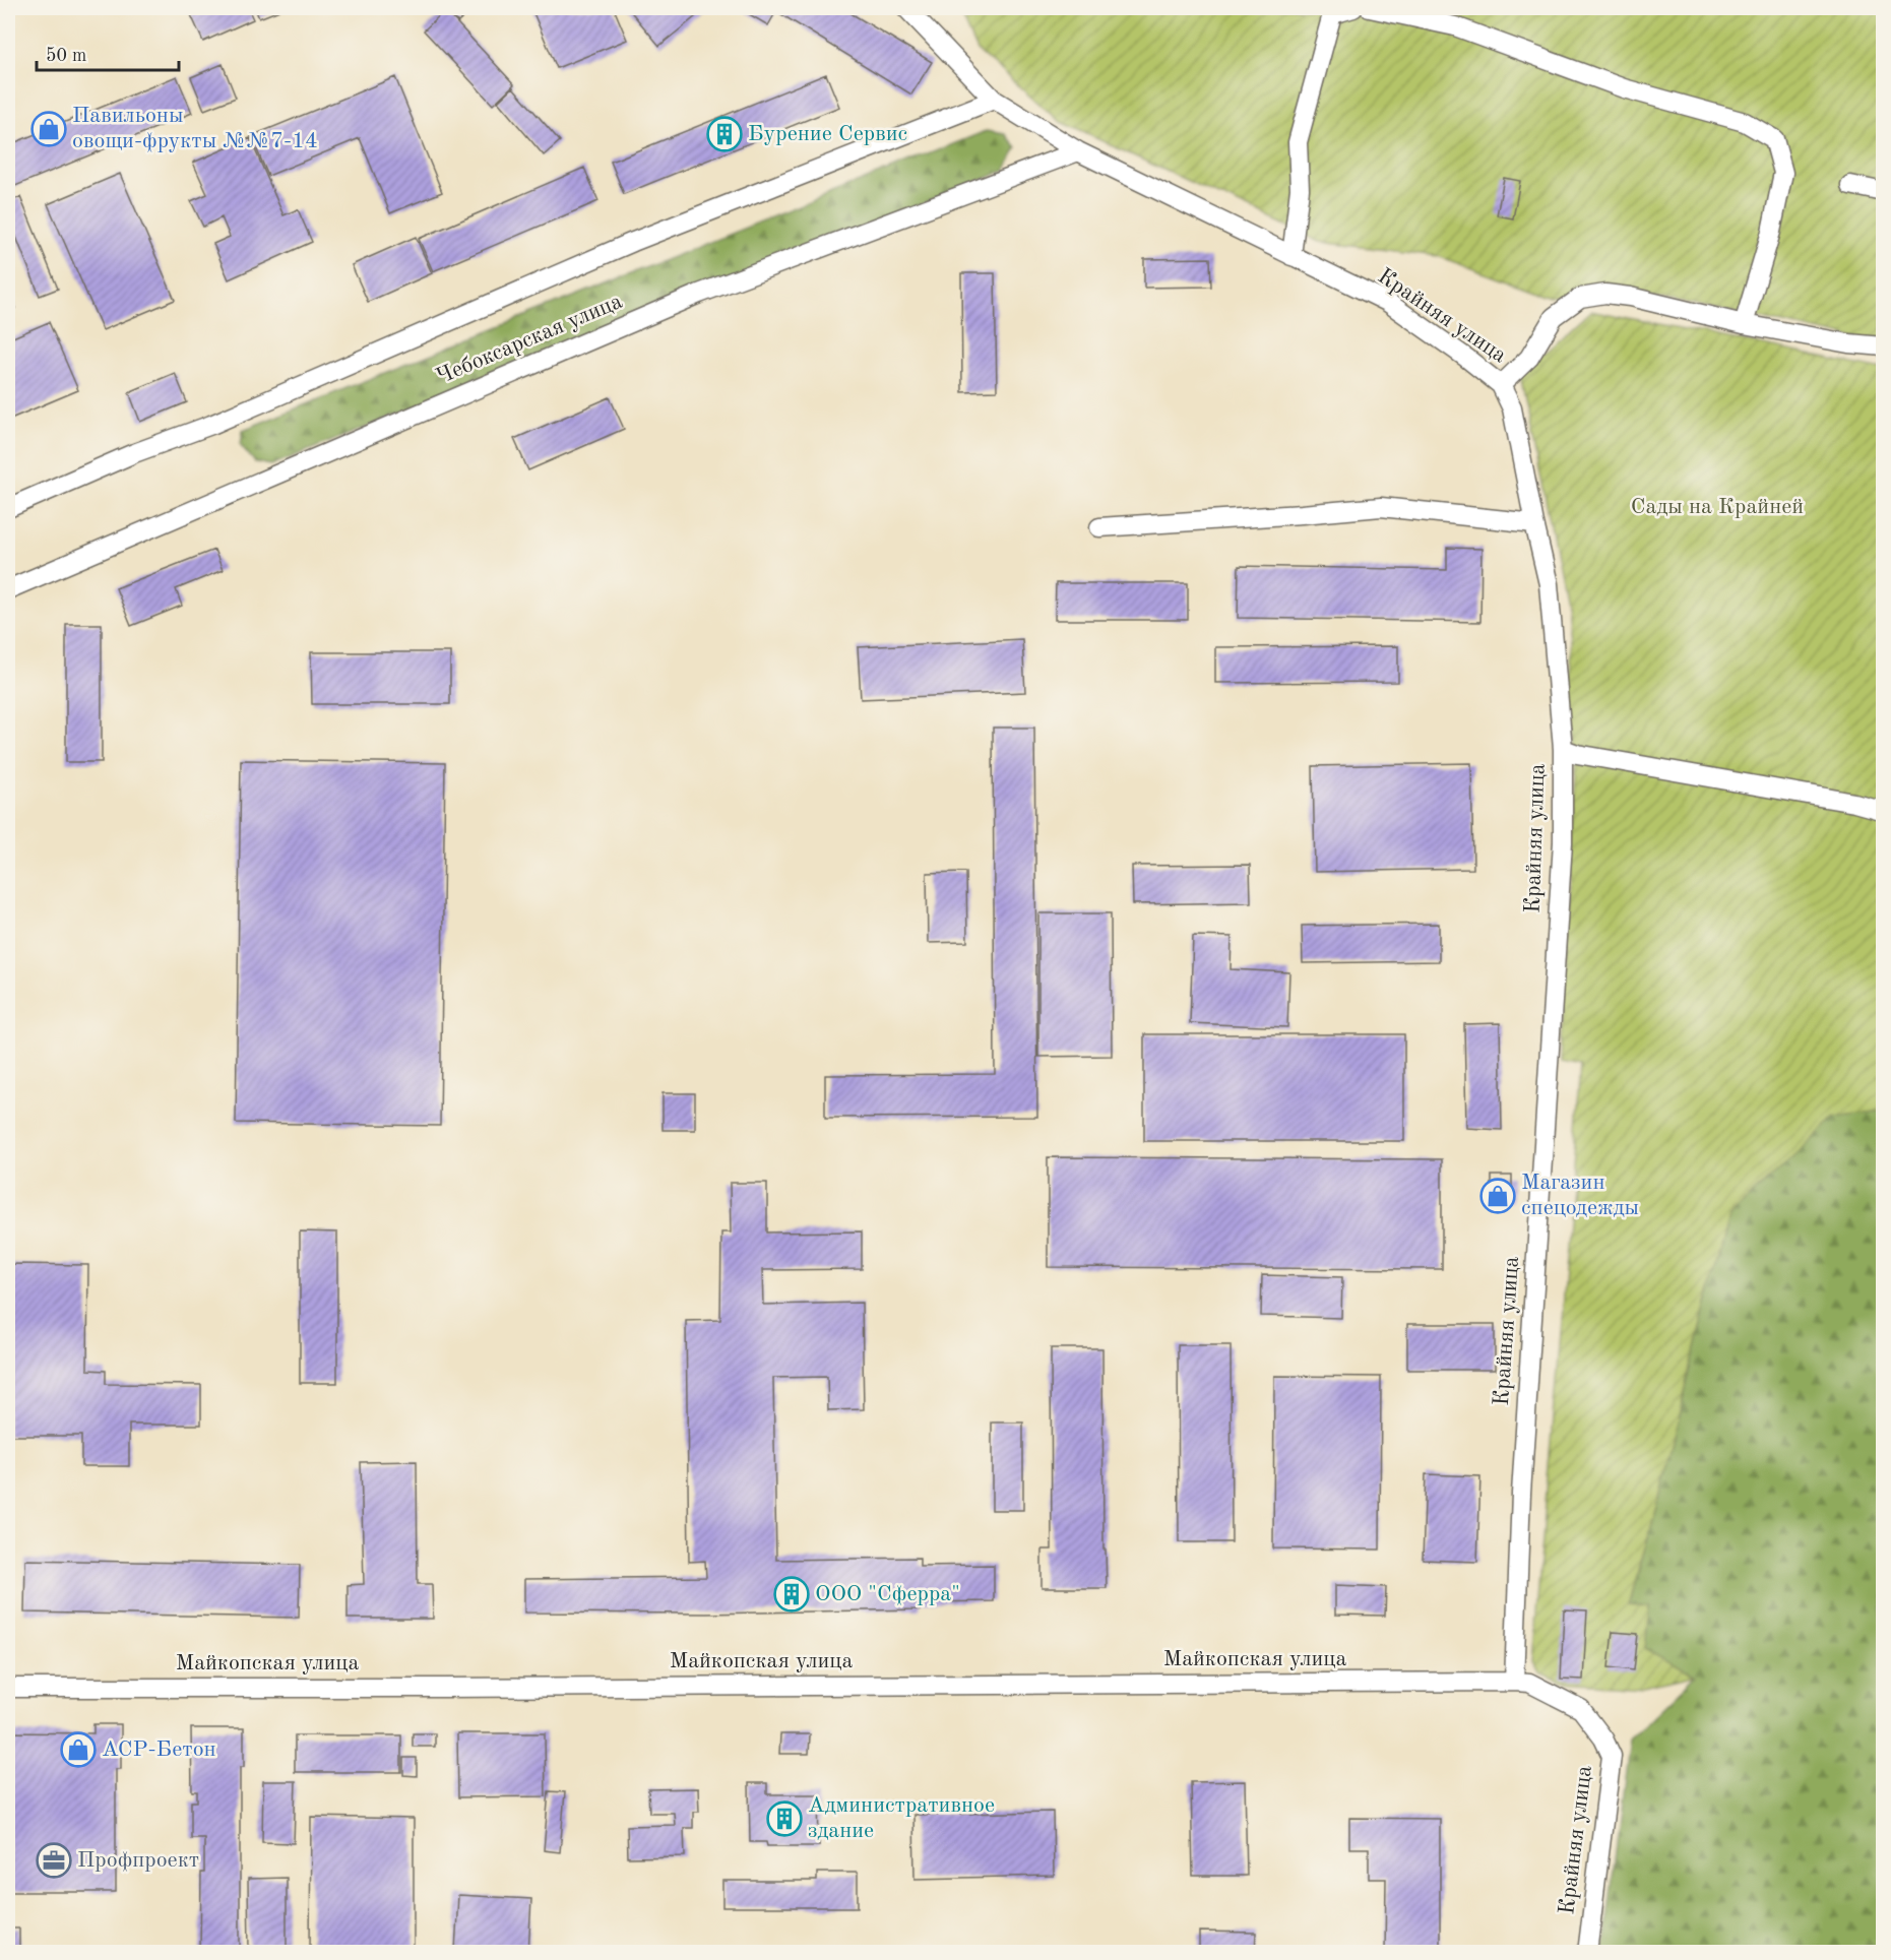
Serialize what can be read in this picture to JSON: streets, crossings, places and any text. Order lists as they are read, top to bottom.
{
  "streets": {
    "street": ["Крайняя улица", "Чебоксарская улица", "Майкопская улица"]
  },
  "crossings": [
    ["Крайняя улица", "Чебоксарская улица"],
    ["Крайняя улица", "Майкопская улица"]
  ],
  "parks": ["Сады на Крайней"],
  "places": {
    "shop": ["Павильоны овощи-фрукты №№7-14", "Магазин спецодежды", "АСР-Бетон"],
    "building": ["Бурение Сервис", "ООО \"Сферра\"", "Административное здание"],
    "office": ["Профпроект"]
  },
  "scale_bar": "50 m"
}
